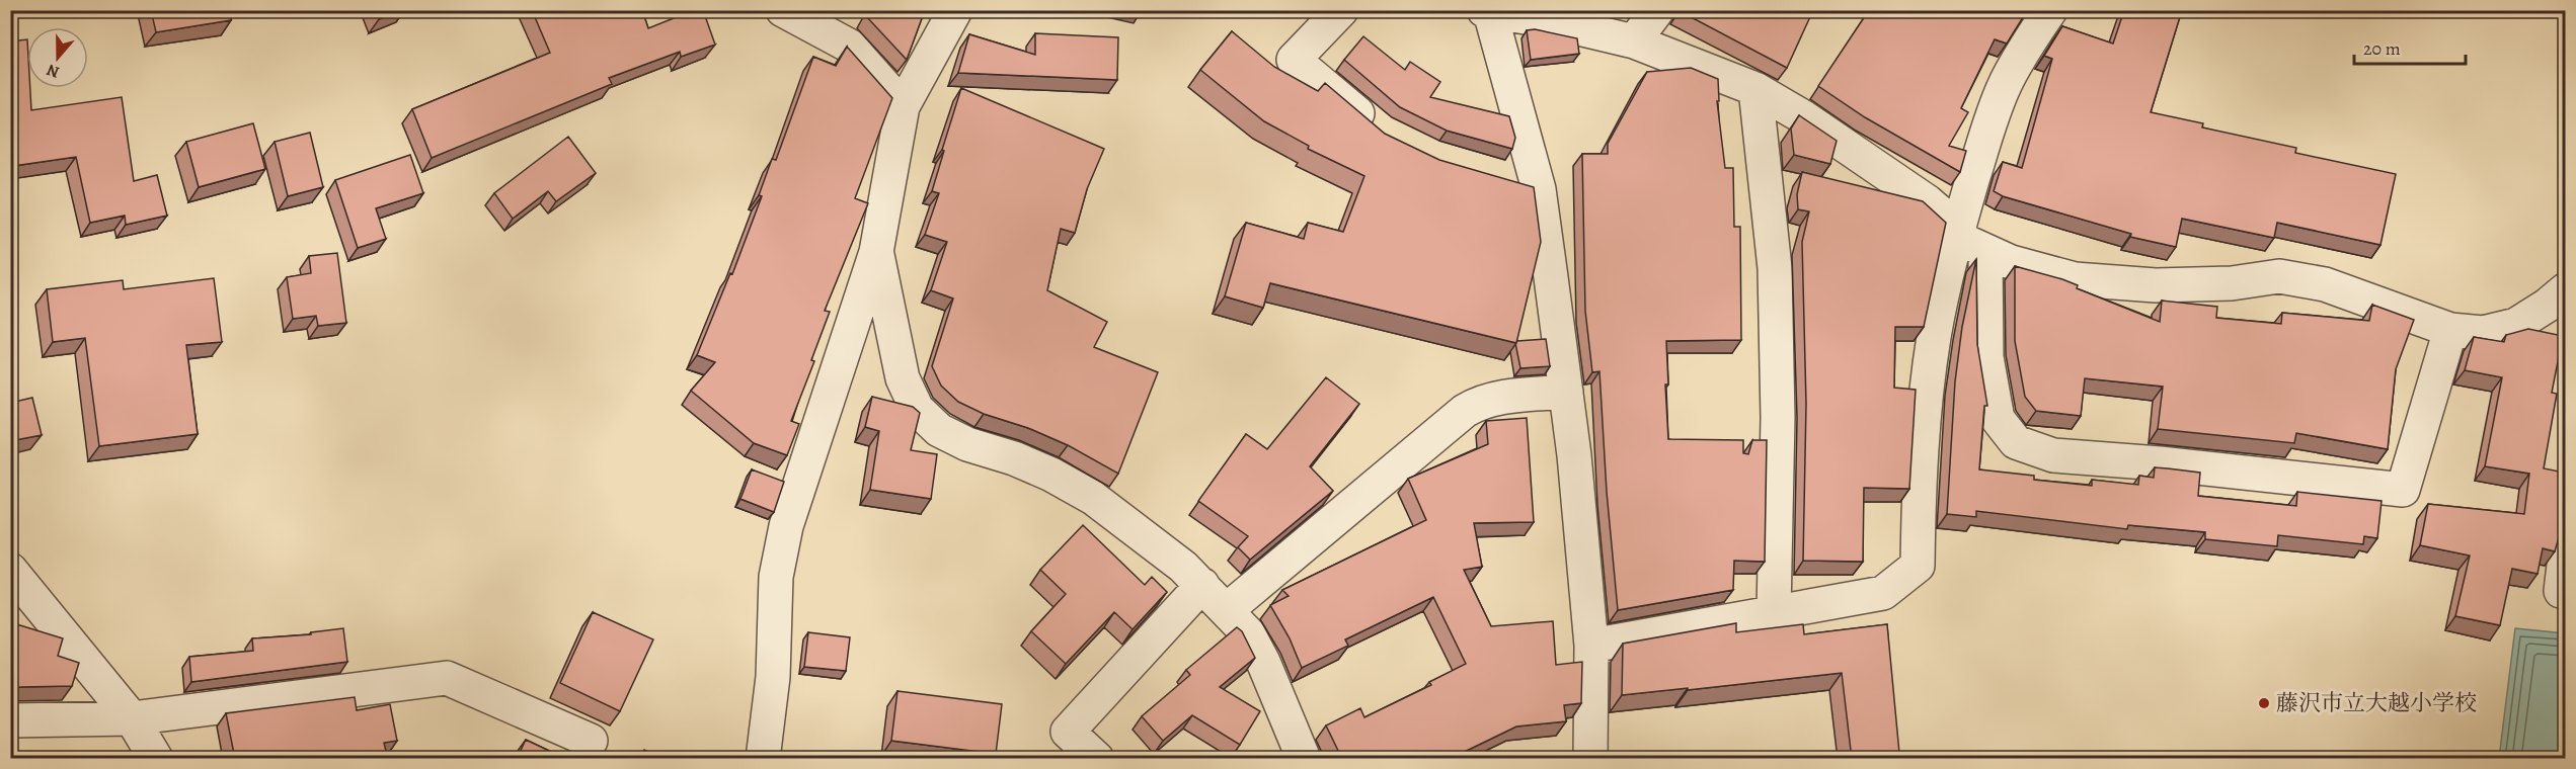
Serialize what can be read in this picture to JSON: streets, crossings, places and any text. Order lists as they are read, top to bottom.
{
  "places": ["藤沢市立大越小学校"],
  "scale_bar": "20 m",
  "north": "bottom"
}
